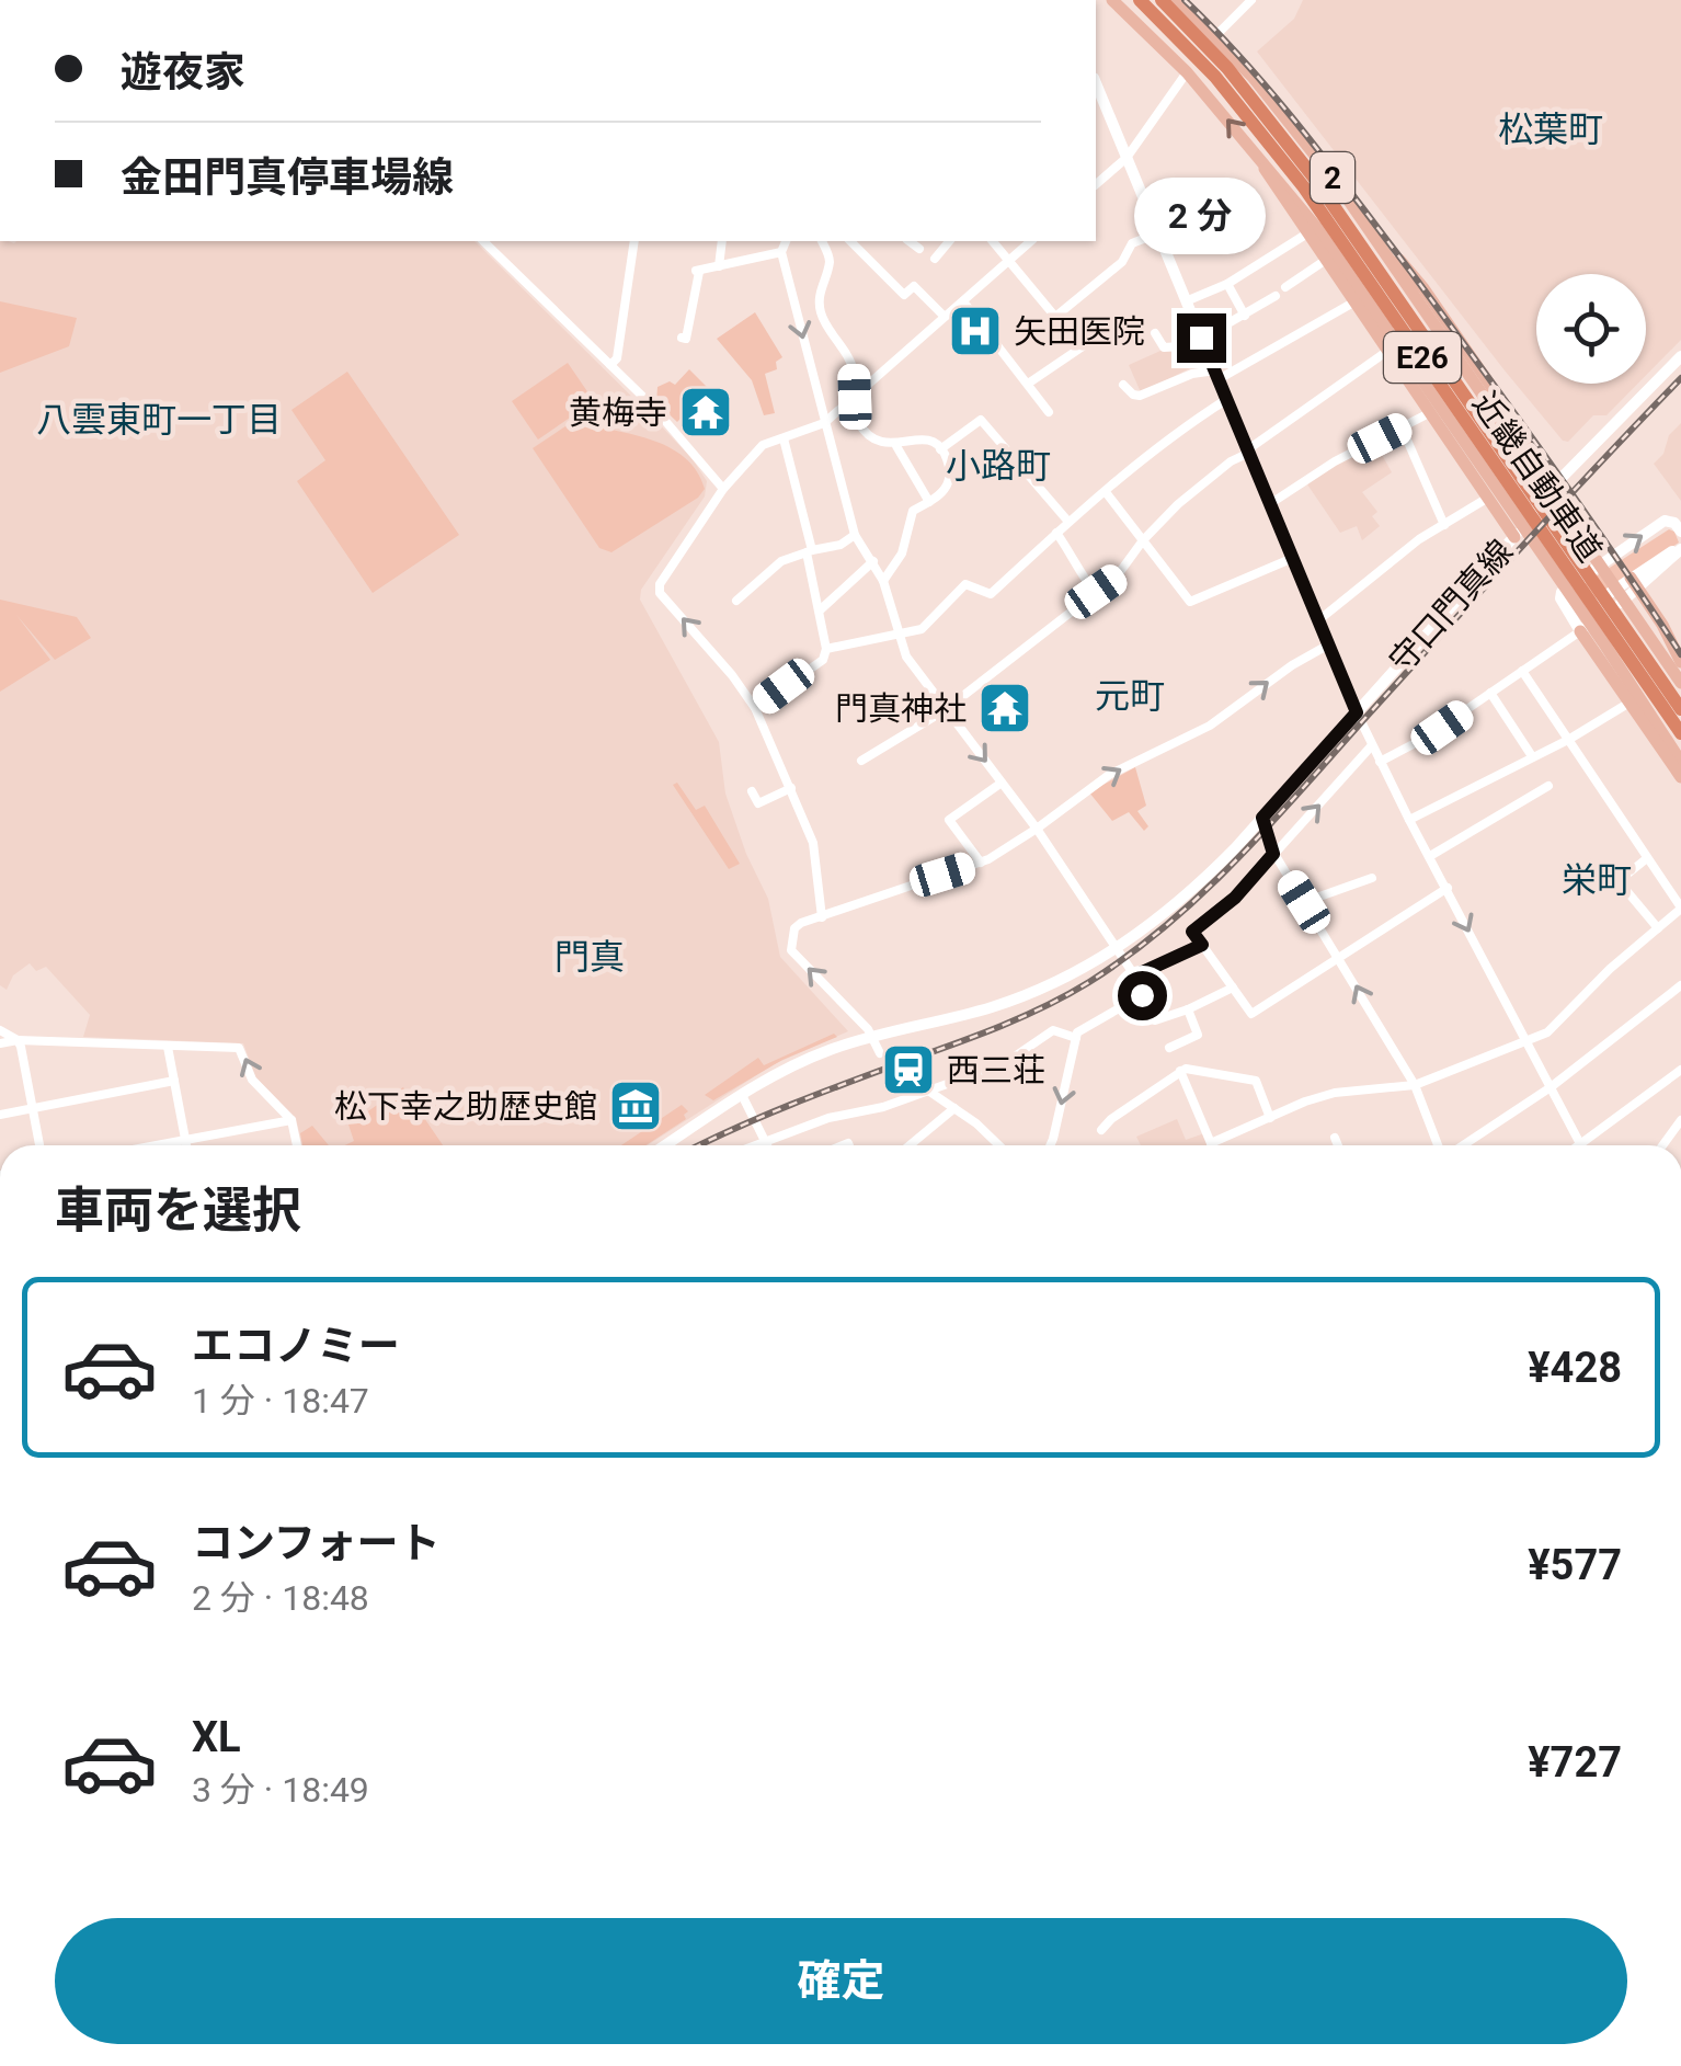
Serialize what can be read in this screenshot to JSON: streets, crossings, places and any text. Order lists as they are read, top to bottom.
{
  "streets": {
    "highway": ["E26", "近畿自動車道"],
    "main road": ["2", "守口門真線"]
  },
  "districts": [
    "松葉町",
    "八雲東町一丁目",
    "小路町",
    "元町",
    "栄町",
    "門真"
  ],
  "places": {
    "hospital": ["矢田医院"],
    "temple": ["黄梅寺", "門真神社"],
    "station": ["西三荘"],
    "museum": ["松下幸之助歴史館"]
  },
  "page": {
    "banner": ["遊夜家", "金田門真停車場線"],
    "bubble": "2 分",
    "heading": "車両を選択",
    "list": [
      {
        "name": "エコノミー",
        "note": "1 分 · 18:47",
        "value": "¥428"
      },
      {
        "name": "コンフォート",
        "note": "2 分 · 18:48",
        "value": "¥577"
      },
      {
        "name": "XL",
        "note": "3 分 · 18:49",
        "value": "¥727"
      }
    ],
    "buttons": "確定"
  }
}
